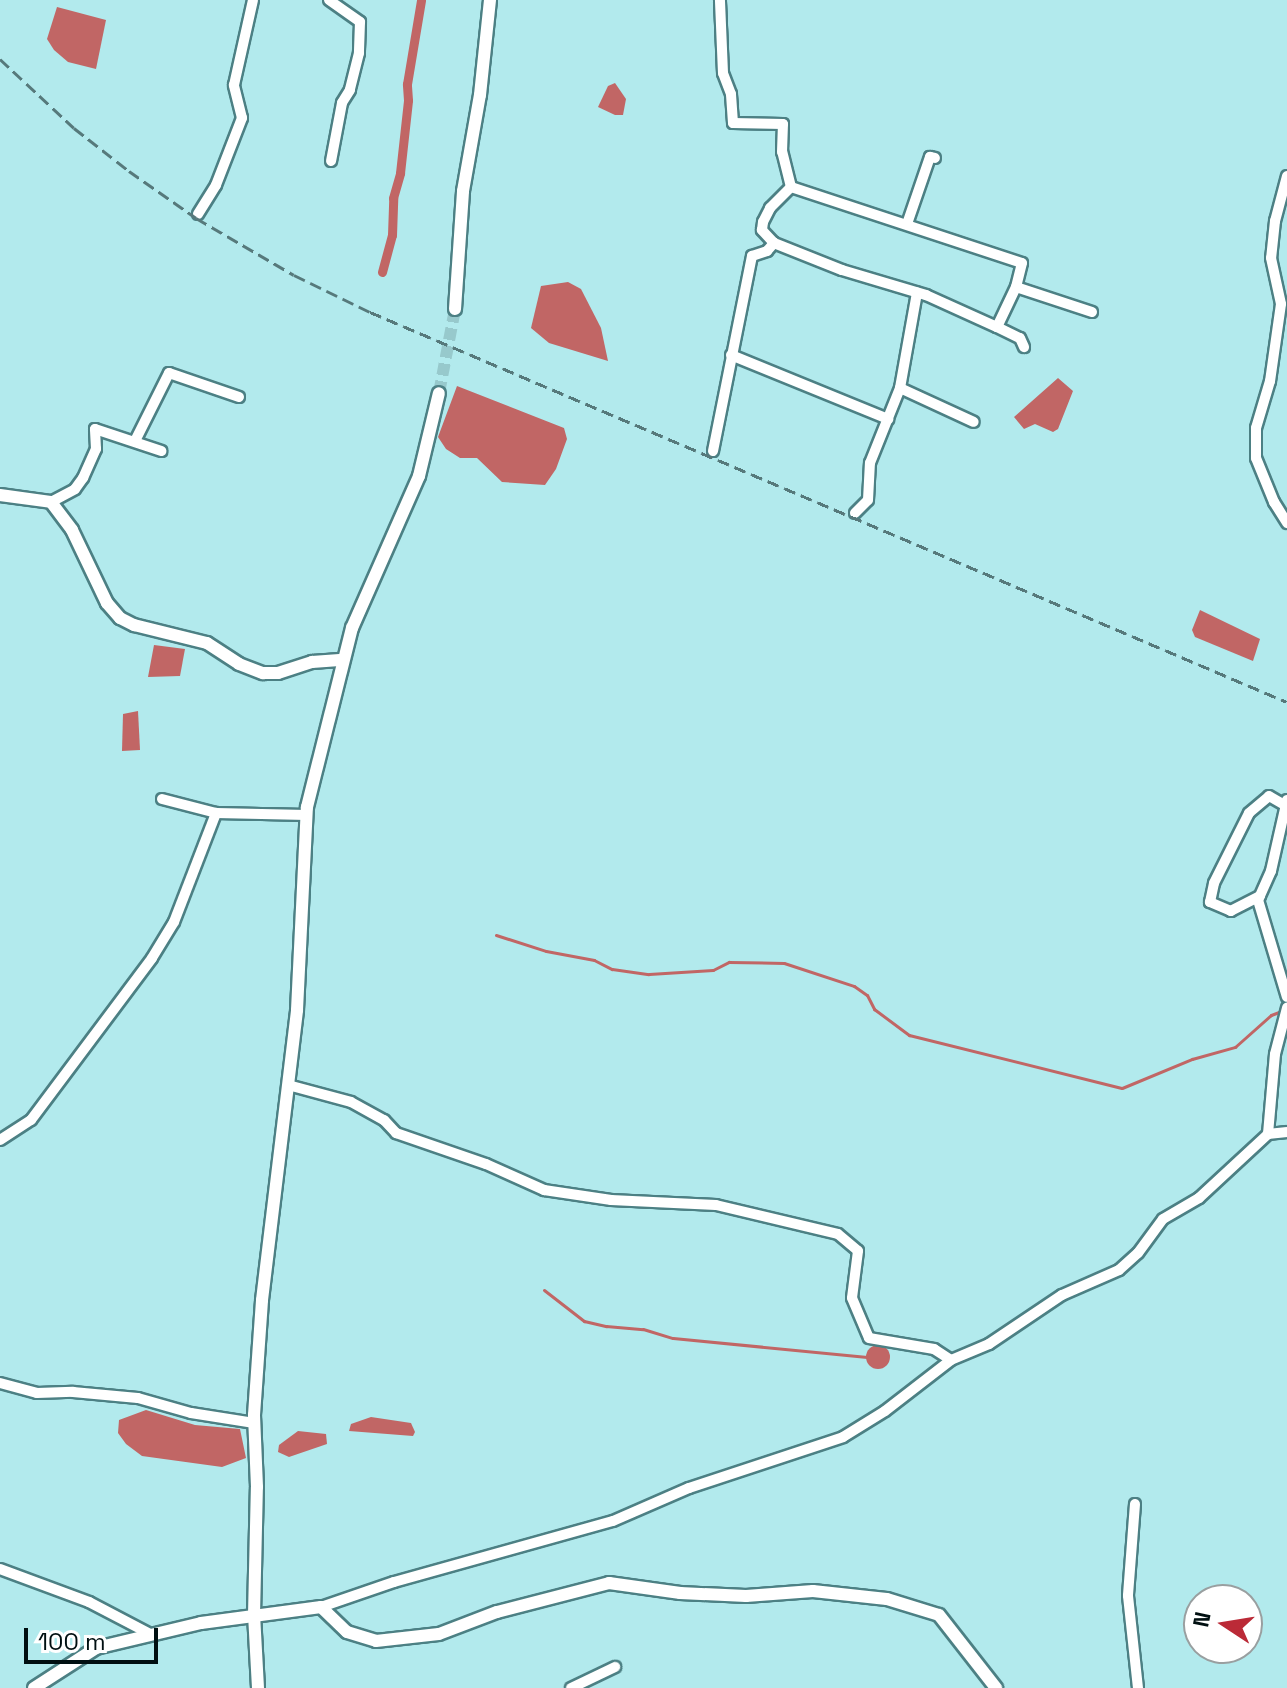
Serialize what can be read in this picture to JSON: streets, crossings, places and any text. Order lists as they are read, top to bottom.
{
  "scale_bar": "100 m",
  "north": "left"
}
